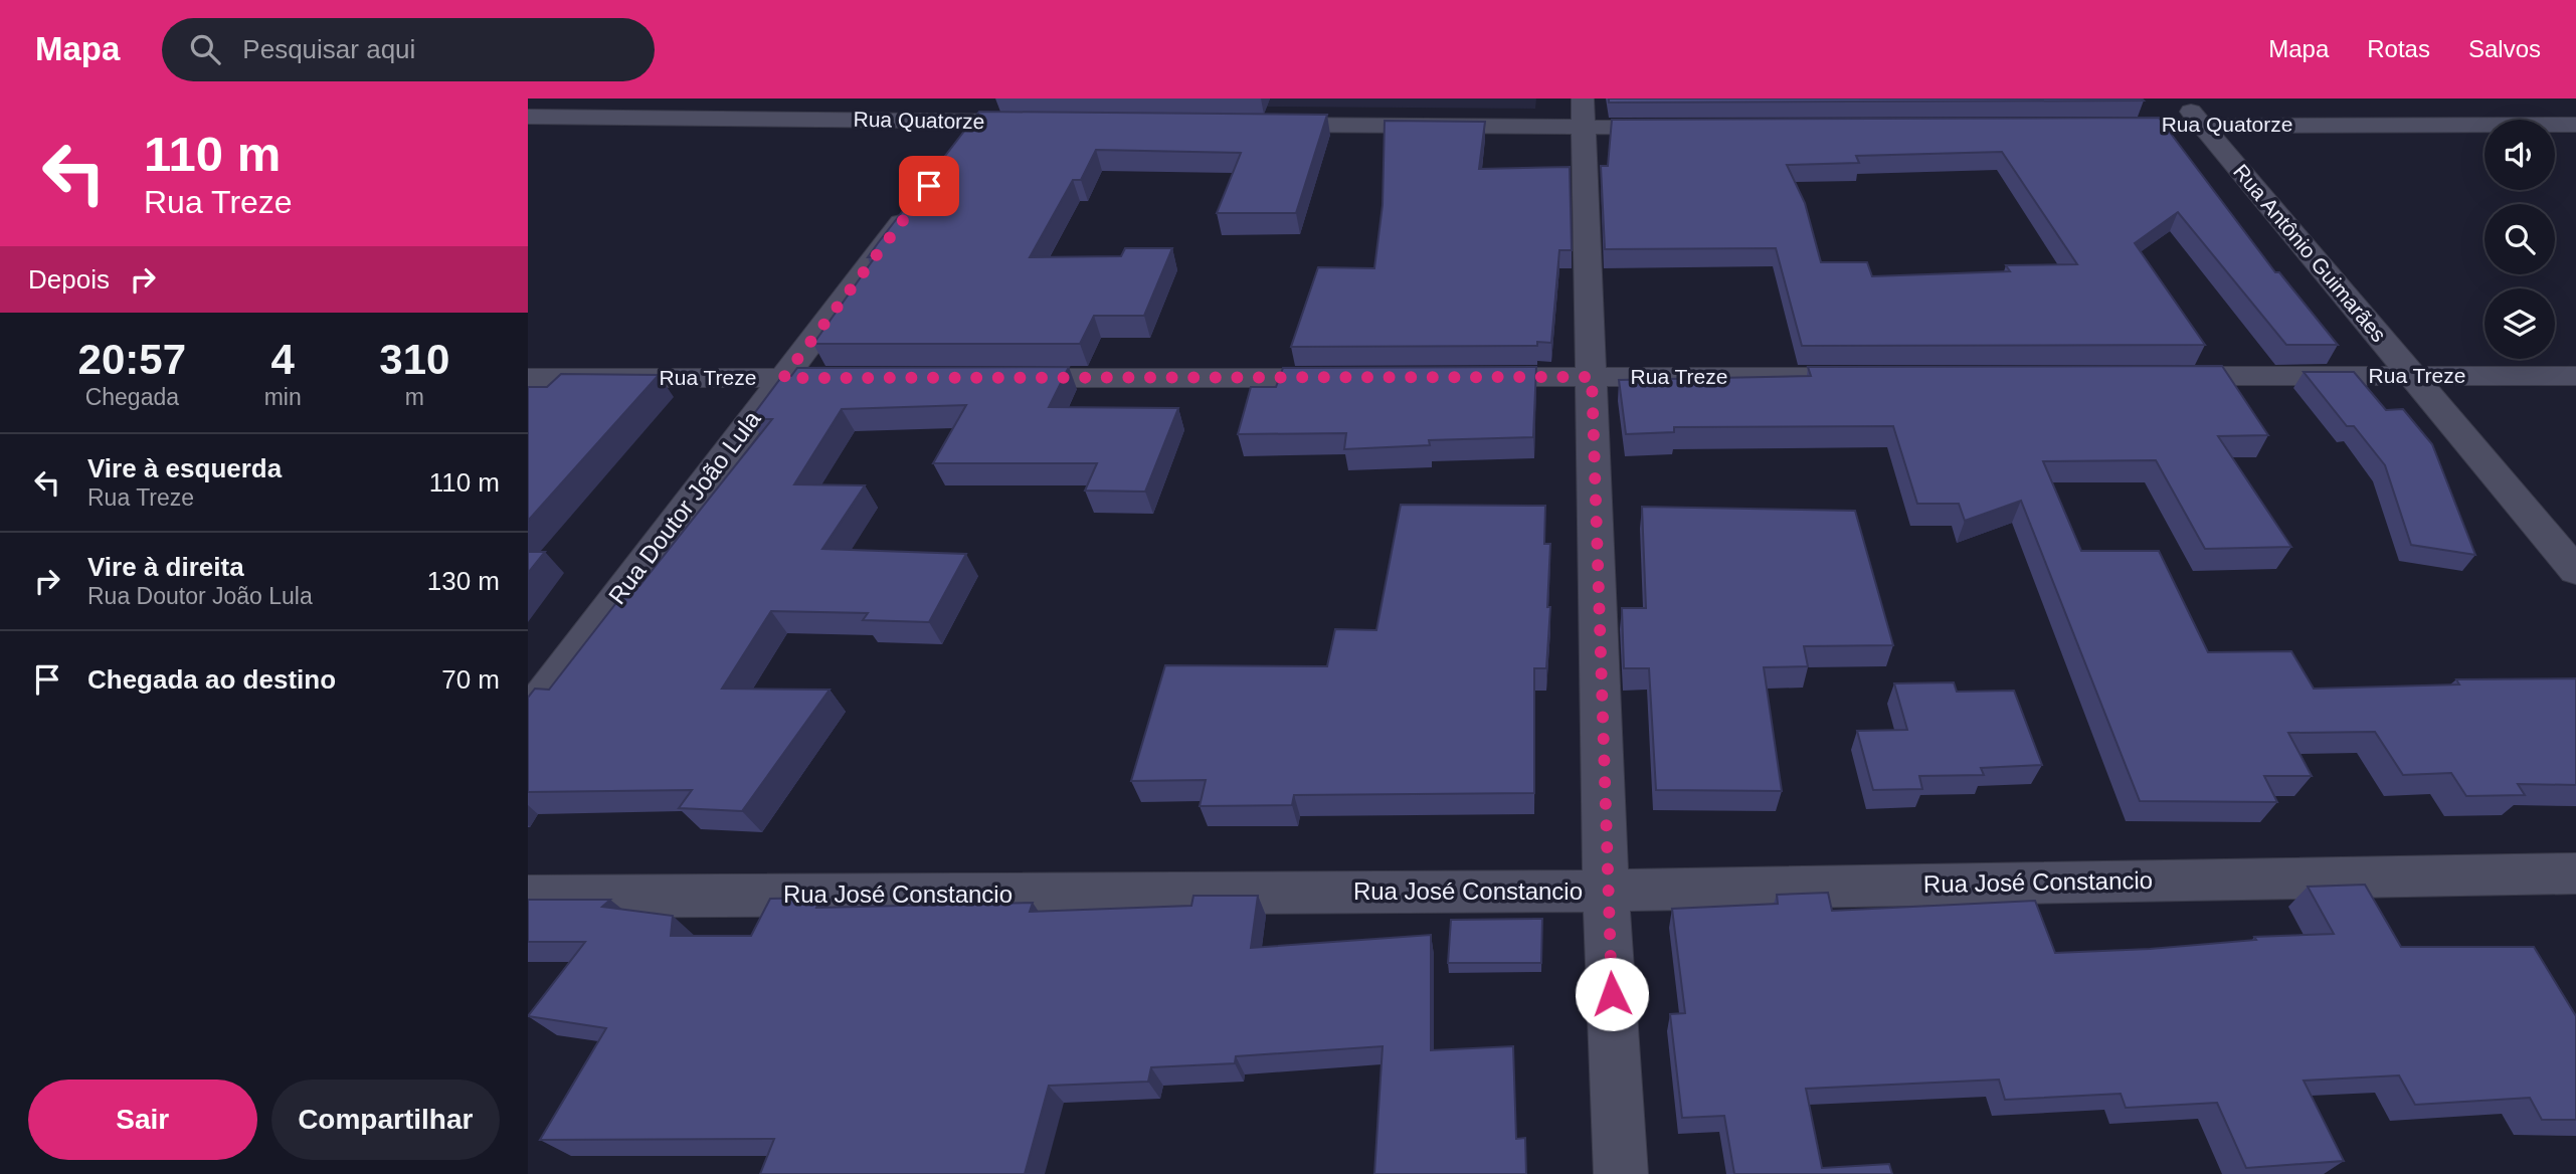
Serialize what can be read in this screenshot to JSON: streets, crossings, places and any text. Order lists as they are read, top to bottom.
{
  "streets": {
    "street": [
      "Rua Quatorze",
      "Rua Antônio Guimarães",
      "Rua Treze",
      "Rua Doutor João Lula",
      "Rua José Constancio"
    ]
  },
  "crossings": [
    ["Rua Quatorze", "Rua Antônio Guimarães"],
    ["Rua Antônio Guimarães", "Rua Treze"],
    ["Rua Treze", "Rua Doutor João Lula"]
  ],
  "page": {
    "header": "Mapa",
    "search": "Pesquisar aqui",
    "nav": ["Mapa", "Rotas", "Salvos"],
    "turn": ["110 m", "Rua Treze"],
    "then": "Depois",
    "eta": [
      "20:57",
      "Chegada",
      "4",
      "min",
      "310",
      "m"
    ],
    "list": [
      {
        "name": "Vire à esquerda",
        "note": "Rua Treze",
        "value": "110 m"
      },
      {
        "name": "Vire à direita",
        "note": "Rua Doutor João Lula",
        "value": "130 m"
      },
      {
        "name": "Chegada ao destino",
        "value": "70 m"
      }
    ],
    "buttons": ["Sair", "Compartilhar"]
  }
}
